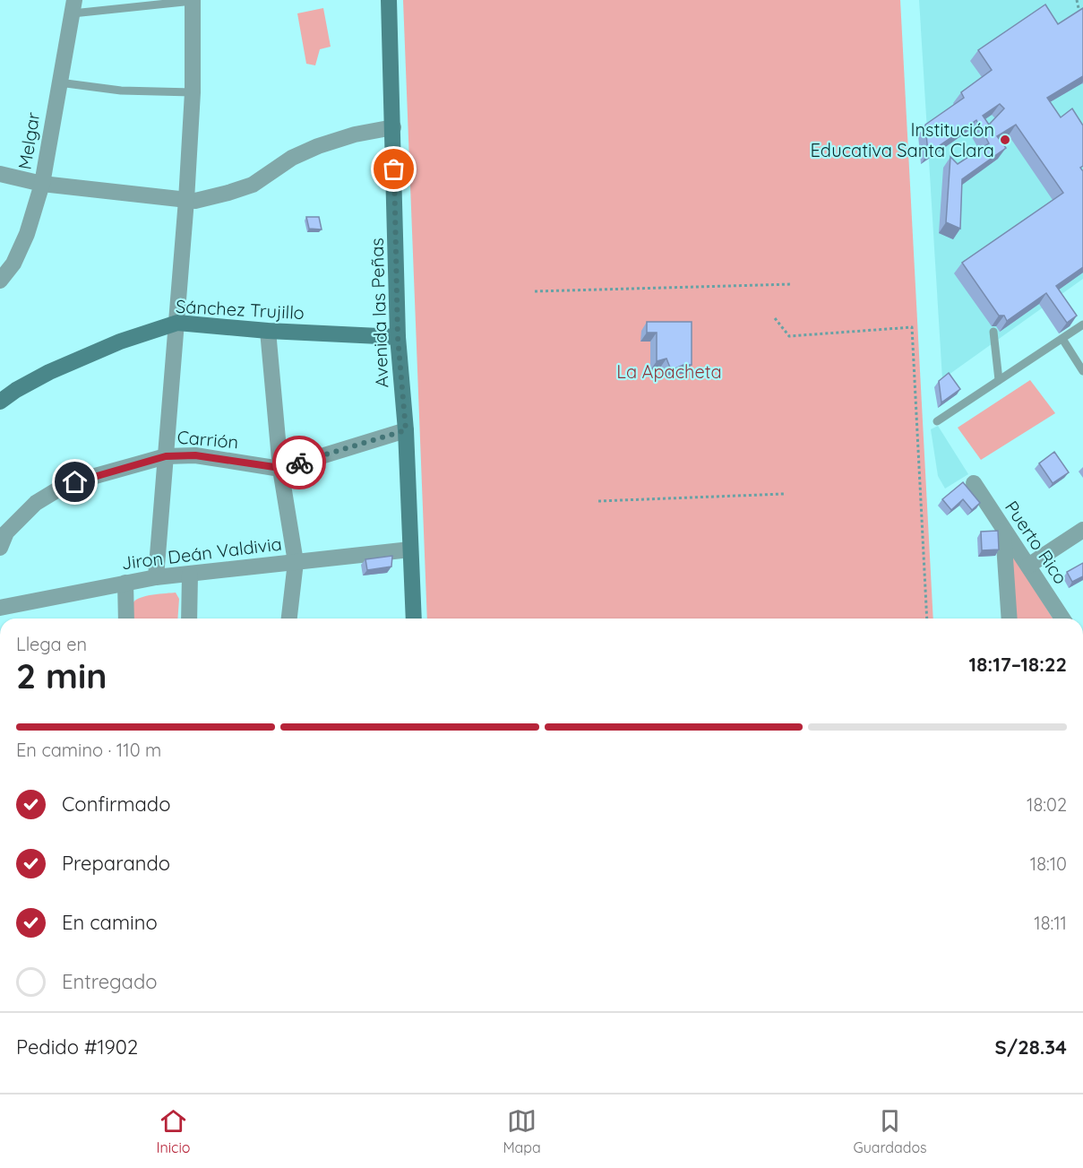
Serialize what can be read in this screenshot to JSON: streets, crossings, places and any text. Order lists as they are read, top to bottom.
{
  "streets": {
    "street": [
      "Melgar",
      "Sánchez Trujillo",
      "Avenida las Peñas",
      "Carrión",
      "Puerto Rico",
      "Jiron Deán Valdivia"
    ]
  },
  "crossings": [
    ["Sánchez Trujillo", "Avenida las Peñas"],
    ["Avenida las Peñas", "Carrión"],
    ["Avenida las Peñas", "Jiron Deán Valdivia"]
  ],
  "parks": ["La Apacheta"],
  "places": ["Institución Educativa Santa Clara"],
  "page": {
    "heading": ["2 min", "Llega en", "18:17–18:22"],
    "panel": ["Pedido #1902", "S/28.34"],
    "bar": "En camino · 110 m",
    "list": [
      ["Confirmado", "18:02"],
      ["Preparando", "18:10"],
      ["En camino", "18:11"],
      "Entregado"
    ],
    "tabs": ["Inicio", "Mapa", "Guardados"]
  }
}
